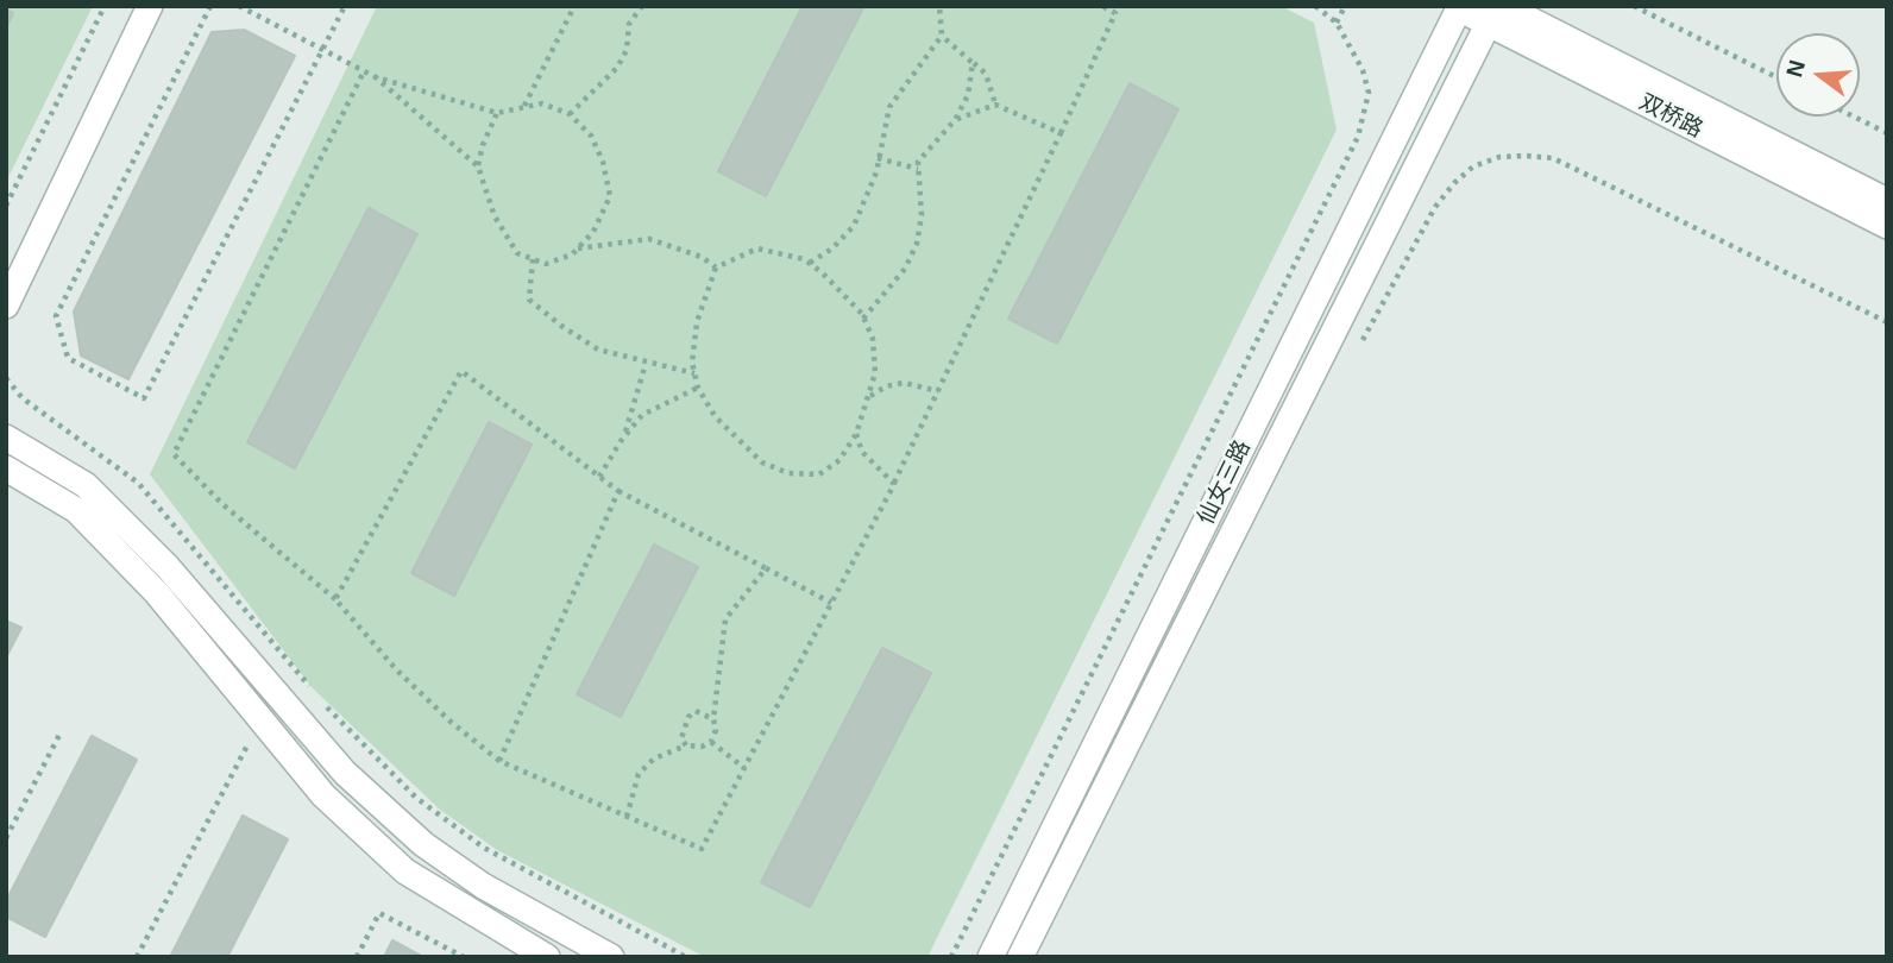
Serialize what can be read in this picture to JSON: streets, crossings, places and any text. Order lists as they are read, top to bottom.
{
  "streets": {
    "street": ["双桥路", "仙女三路"]
  },
  "crossings": [
    ["双桥路", "仙女三路"]
  ],
  "north": "left"
}
